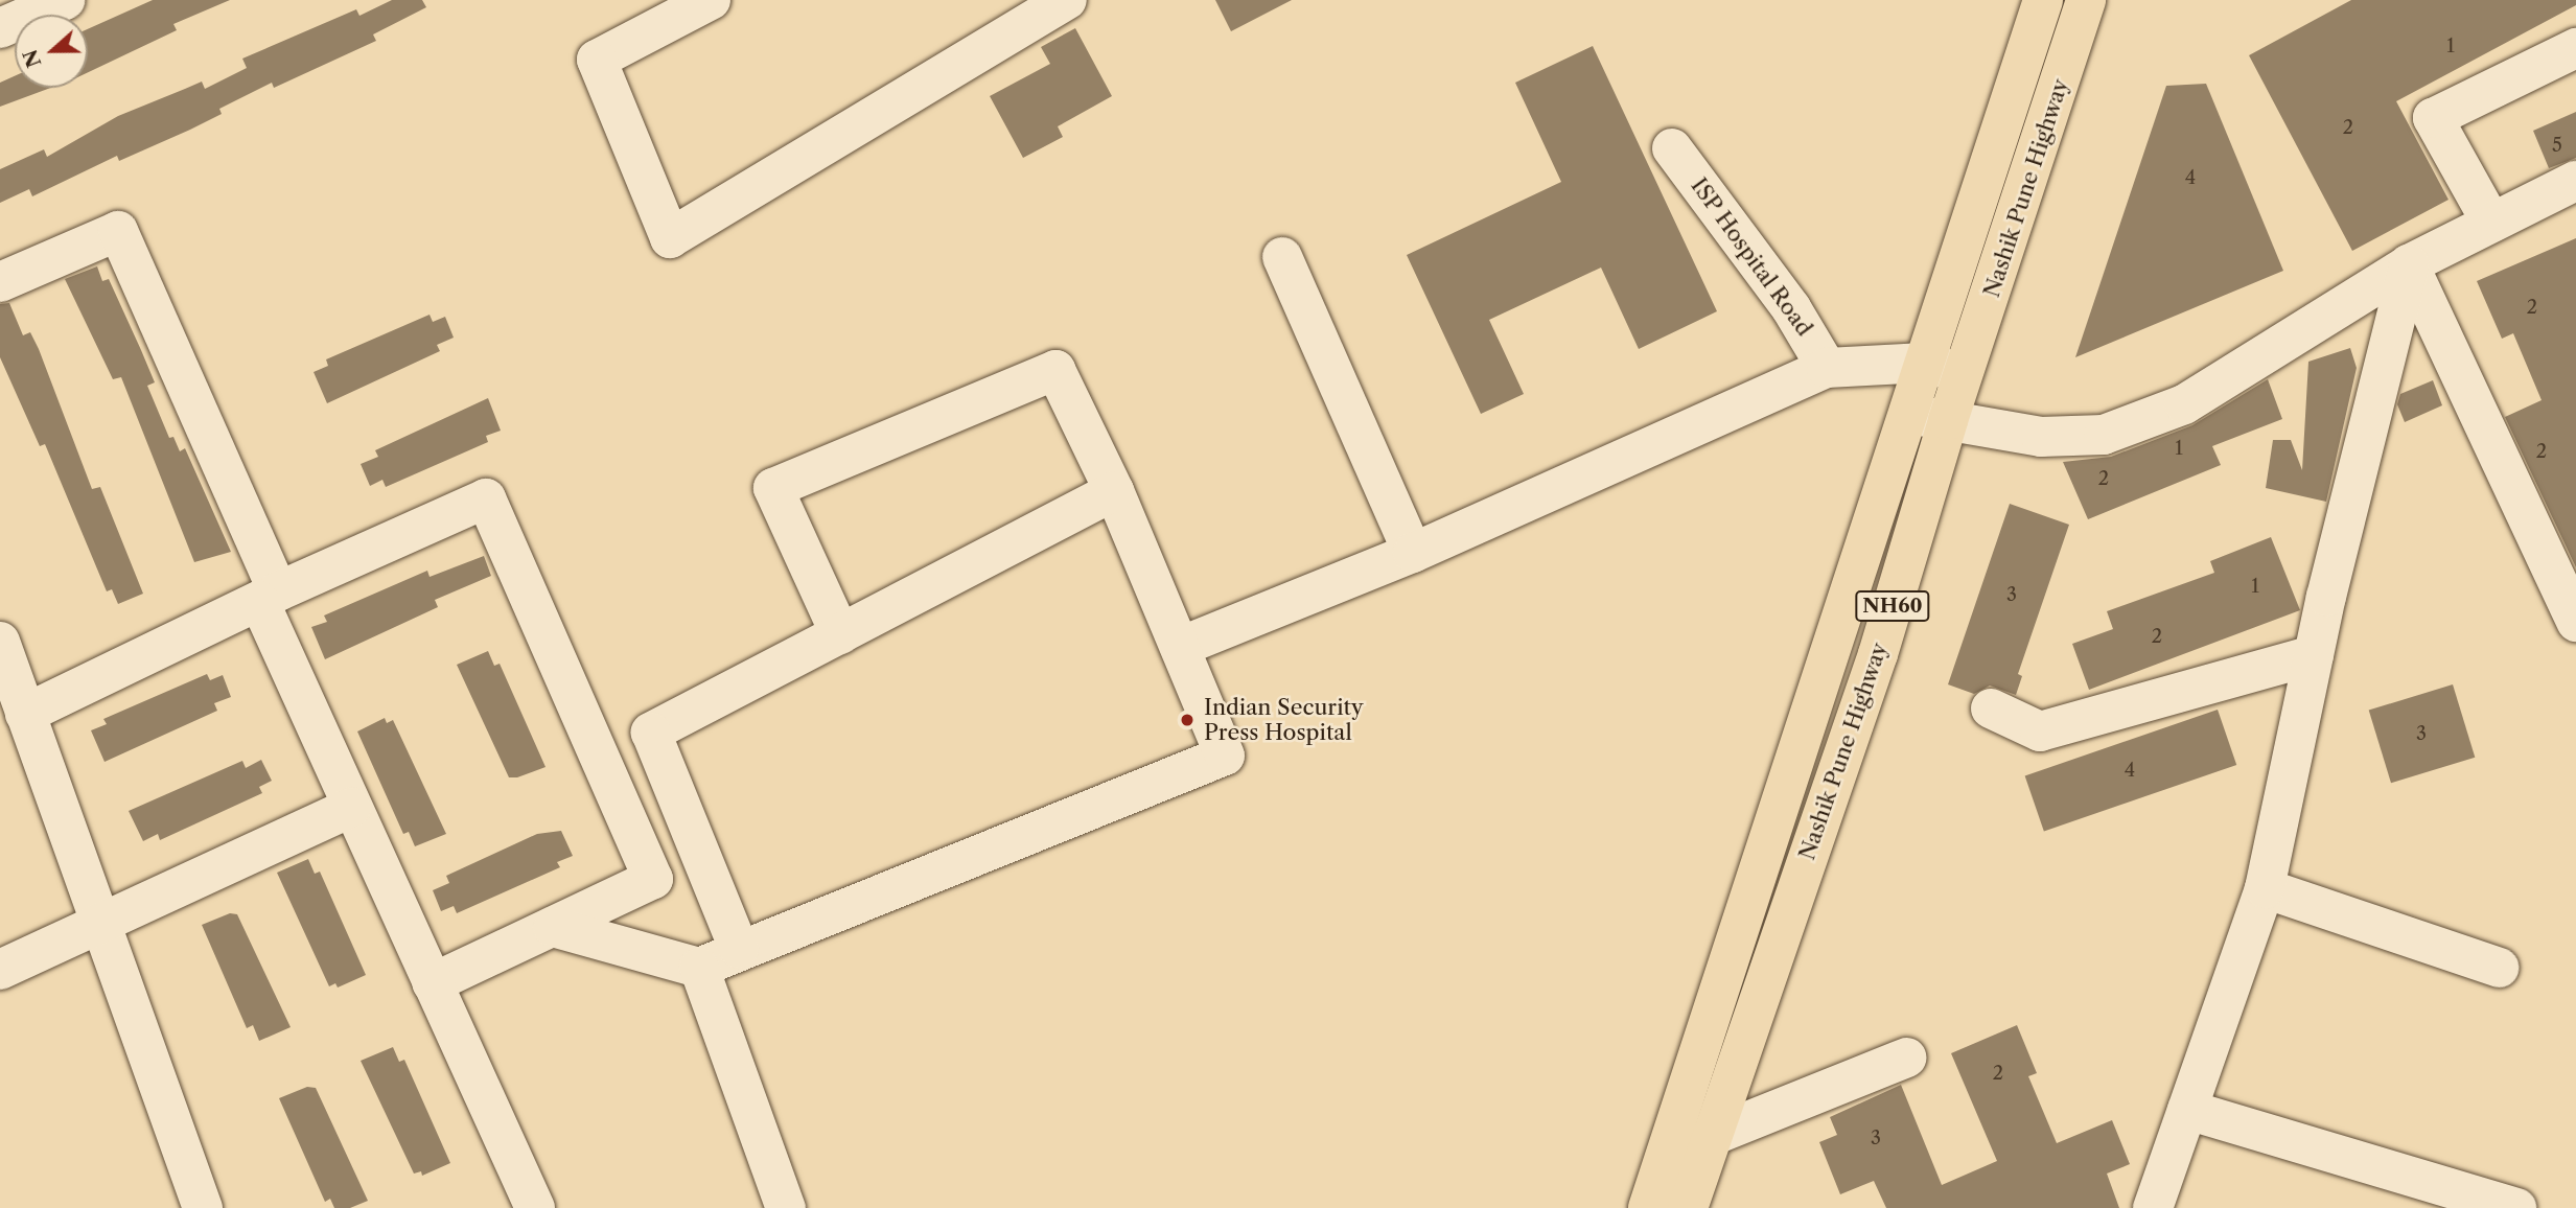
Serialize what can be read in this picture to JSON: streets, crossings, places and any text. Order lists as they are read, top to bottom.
{
  "streets": {
    "highway": ["Nashik Pune Highway", "NH60"],
    "street": ["ISP Hospital Road"]
  },
  "places": ["Indian Security Press Hospital"],
  "house_numbers": [
    "1",
    "2",
    "5",
    "4",
    "2",
    "1",
    "2",
    "2",
    "1",
    "3",
    "2",
    "3",
    "4",
    "2",
    "3"
  ],
  "north": "left"
}
